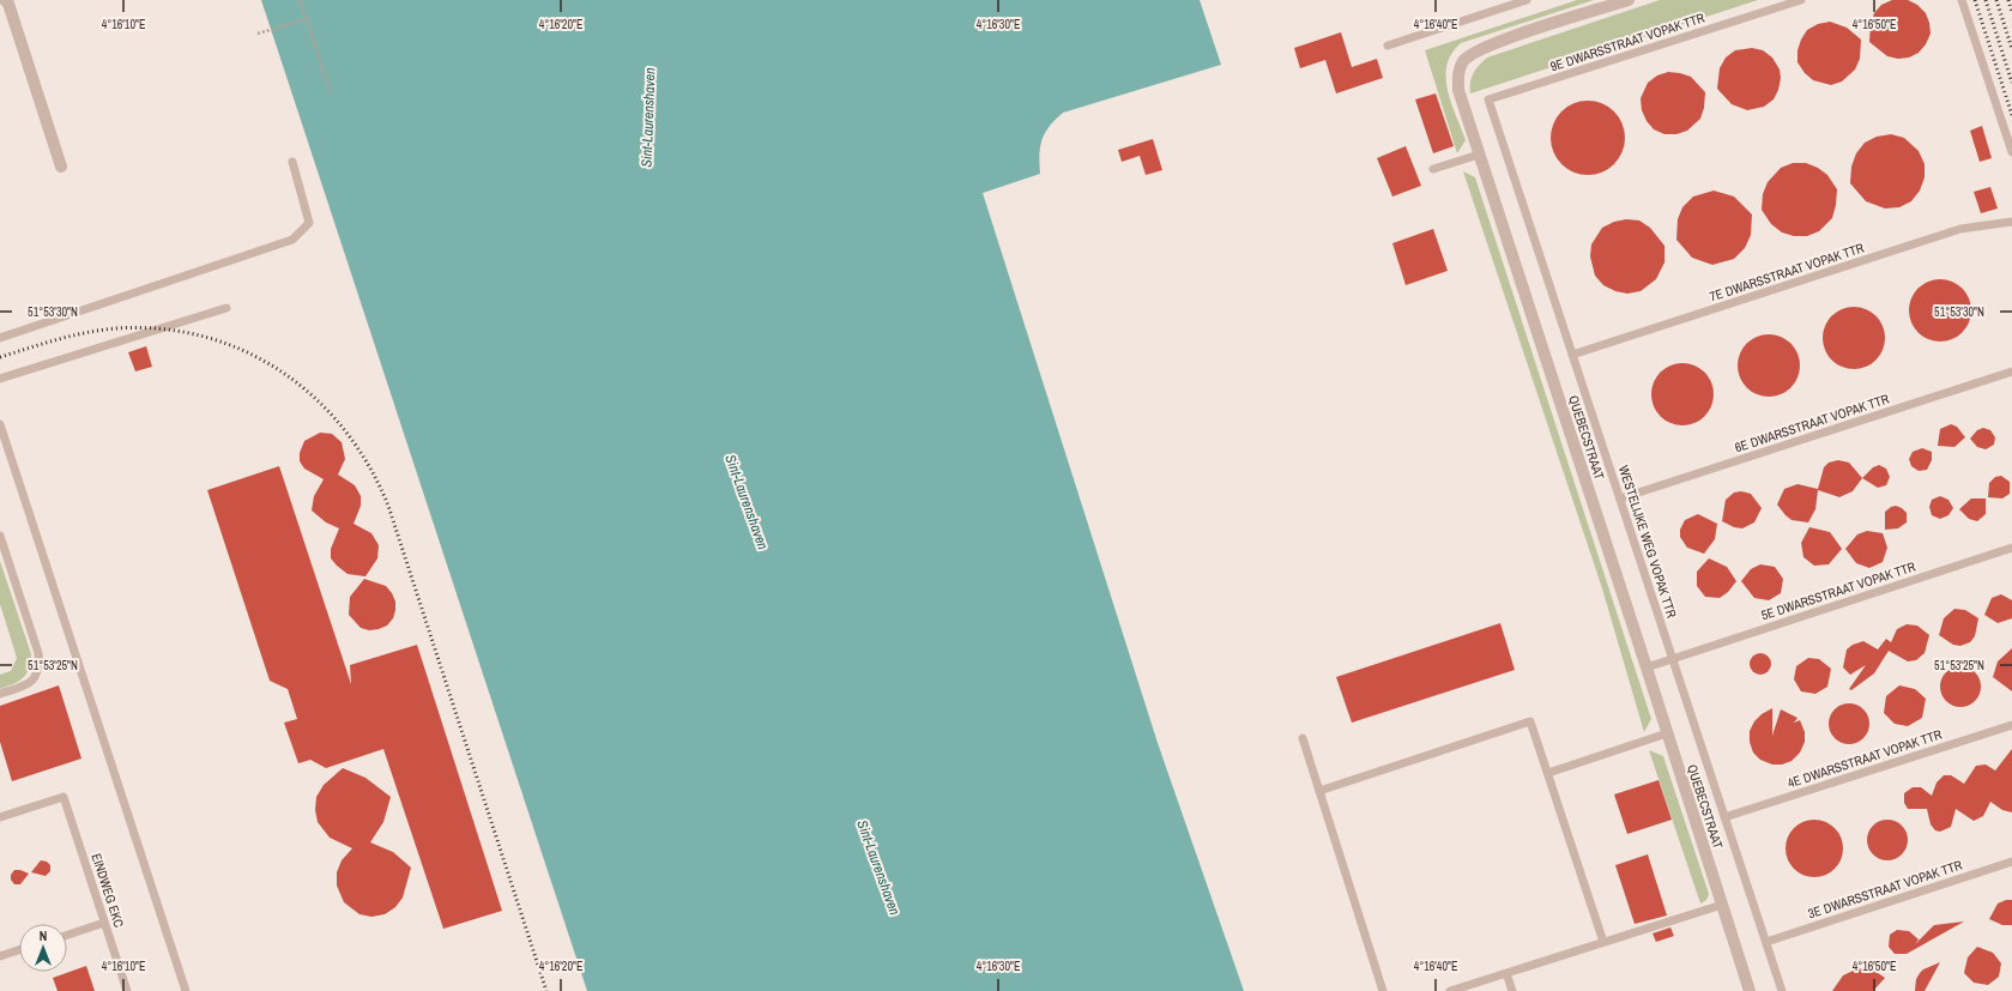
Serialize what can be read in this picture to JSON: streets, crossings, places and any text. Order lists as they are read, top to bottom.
{
  "streets": {
    "street": ["QUEBECSTRAAT"],
    "lane": [
      "9E DWARSSTRAAT VOPAK TTR",
      "7E DWARSSTRAAT VOPAK TTR",
      "6E DWARSSTRAAT VOPAK TTR",
      "WESTELIJKE WEG VOPAK TTR",
      "5E DWARSSTRAAT VOPAK TTR",
      "4E DWARSSTRAAT VOPAK TTR",
      "3E DWARSSTRAAT VOPAK TTR",
      "EINDWEG EKC"
    ]
  },
  "crossings": [
    ["9E DWARSSTRAAT VOPAK TTR", "WESTELIJKE WEG VOPAK TTR"],
    ["7E DWARSSTRAAT VOPAK TTR", "WESTELIJKE WEG VOPAK TTR"],
    ["6E DWARSSTRAAT VOPAK TTR", "WESTELIJKE WEG VOPAK TTR"],
    ["QUEBECSTRAAT", "5E DWARSSTRAAT VOPAK TTR"],
    ["WESTELIJKE WEG VOPAK TTR", "5E DWARSSTRAAT VOPAK TTR"],
    ["WESTELIJKE WEG VOPAK TTR", "4E DWARSSTRAAT VOPAK TTR"],
    ["WESTELIJKE WEG VOPAK TTR", "3E DWARSSTRAAT VOPAK TTR"]
  ],
  "water": ["Sint-Laurenshaven"],
  "north": "top",
  "coordinates": [
    "4°16'10\"E",
    "4°16'20\"E",
    "4°16'30\"E",
    "4°16'40\"E",
    "4°16'50\"E",
    "51°53'30\"N",
    "51°53'25\"N"
  ]
}
